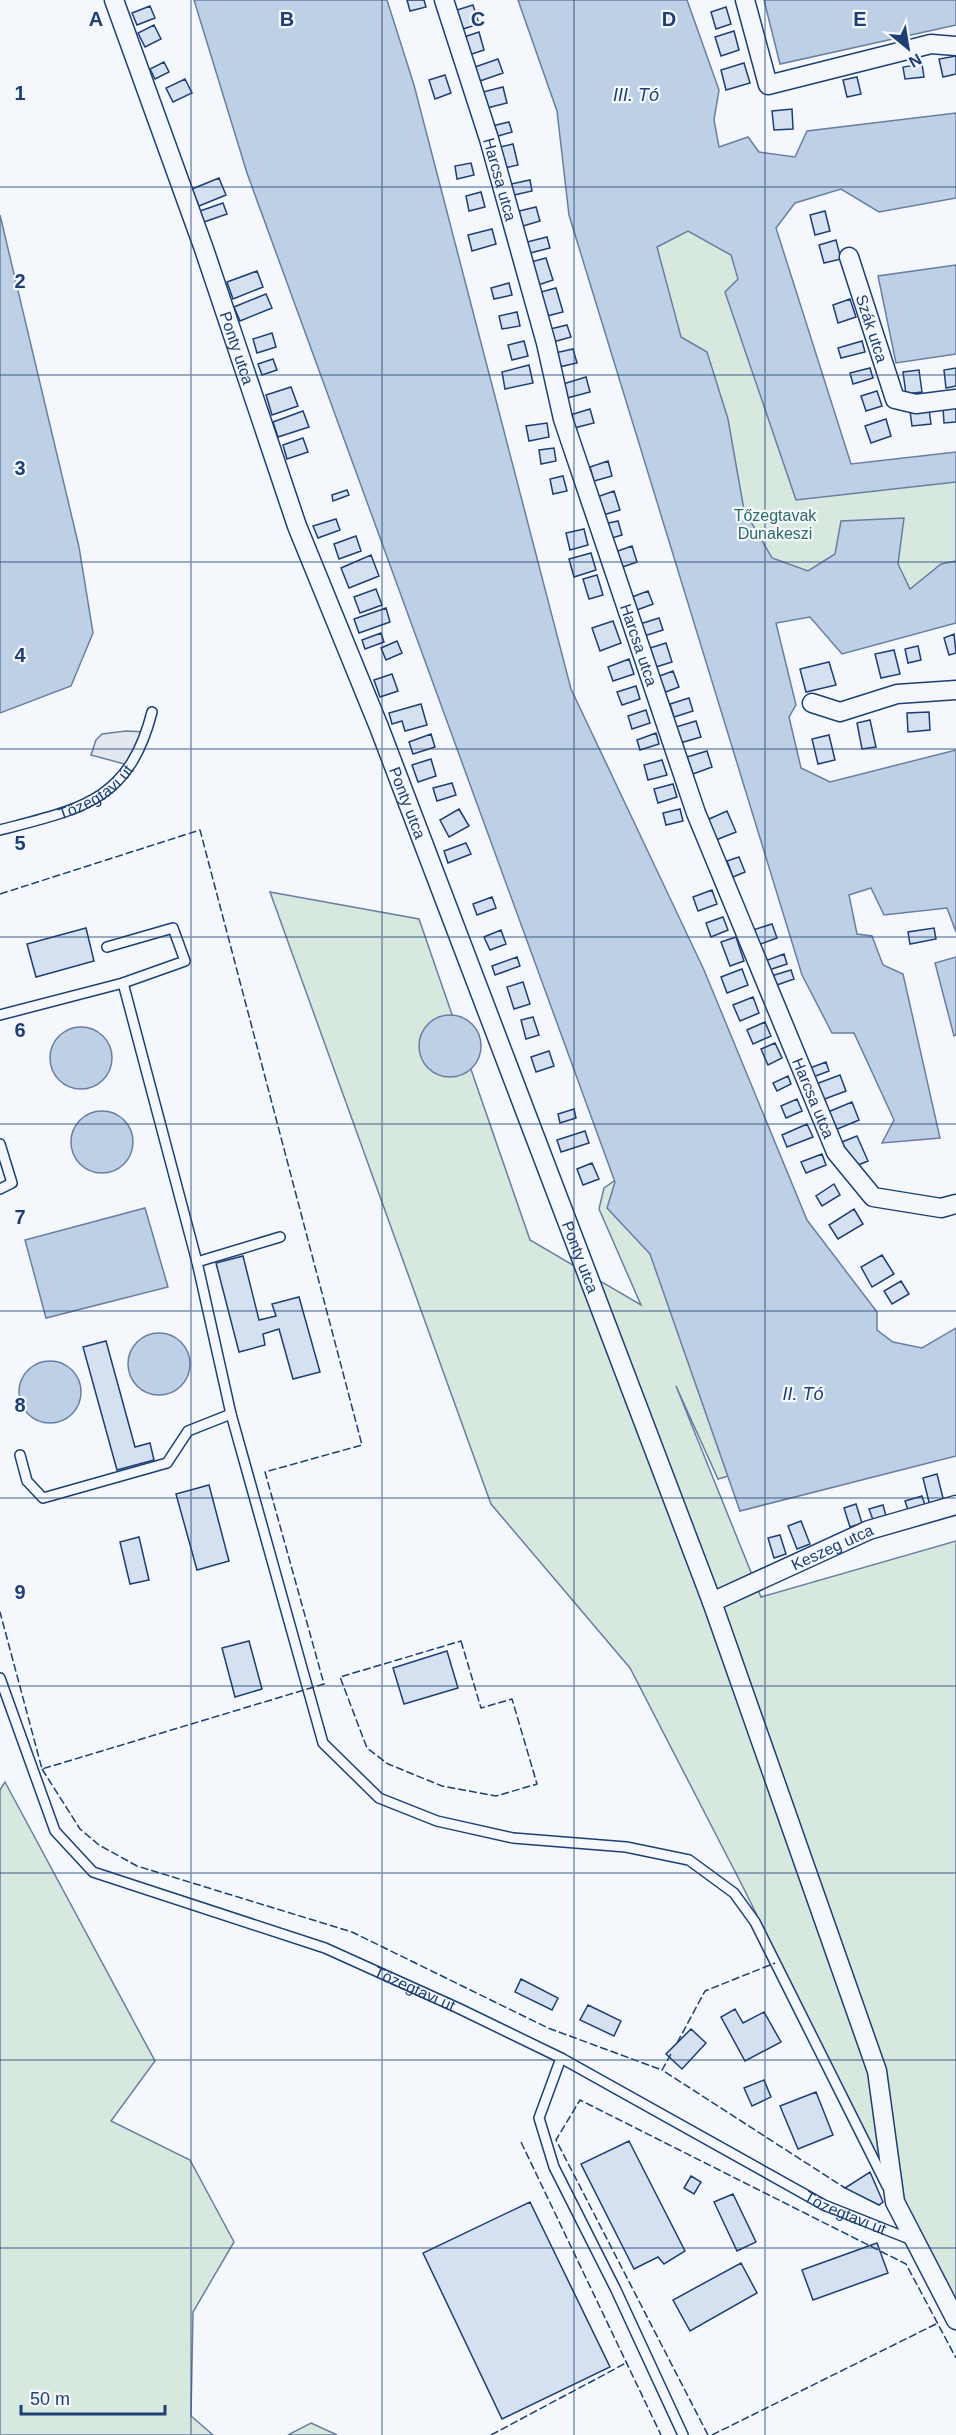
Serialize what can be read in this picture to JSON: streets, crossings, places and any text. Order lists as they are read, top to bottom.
{
  "streets": {
    "street": [
      "Harcsa utca",
      "Szák utca",
      "Ponty utca",
      "Tőzegtavi út",
      "Keszeg utca"
    ]
  },
  "crossings": [
    ["Ponty utca", "Tőzegtavi út"],
    ["Ponty utca", "Keszeg utca"]
  ],
  "water": ["III. Tó", "II. Tó"],
  "parks": ["Tőzegtavak Dunakeszi"],
  "scale_bar": "50 m",
  "north": "bottom right",
  "grid": {
    "columns": [
      "A",
      "B",
      "C",
      "D",
      "E"
    ],
    "rows": [
      "1",
      "2",
      "3",
      "4",
      "5",
      "6",
      "7",
      "8",
      "9"
    ]
  }
}
